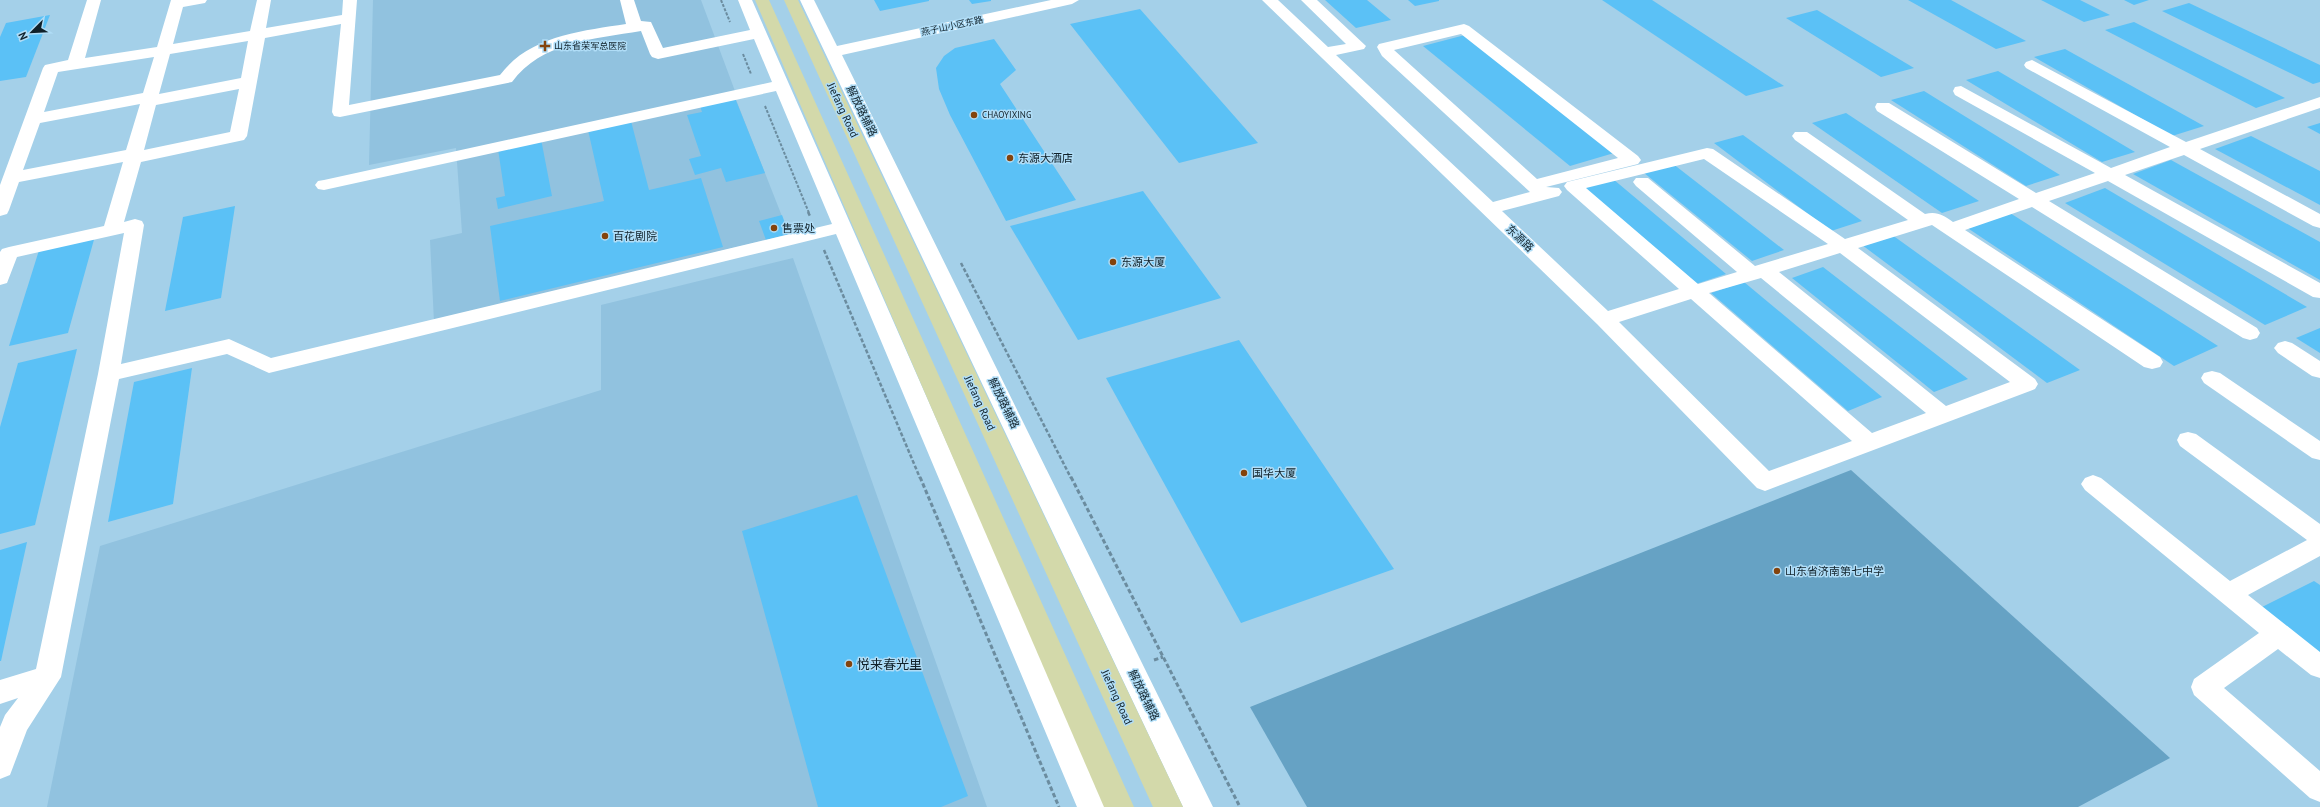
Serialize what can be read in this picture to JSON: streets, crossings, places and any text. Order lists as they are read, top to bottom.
{
  "streets": {
    "main road": ["Jiefang Road"],
    "street": ["燕子山小区东路", "解放路辅路", "东源路"]
  },
  "crossings": [
    ["燕子山小区东路", "解放路辅路"]
  ],
  "places": {
    "health": ["山东省荣军总医院"],
    "other": [
      "CHAOYIXING",
      "东源大酒店",
      "售票处",
      "百花剧院",
      "东源大厦",
      "国华大厦",
      "山东省济南第七中学",
      "悦来春光里"
    ]
  },
  "north": "bottom left"
}
